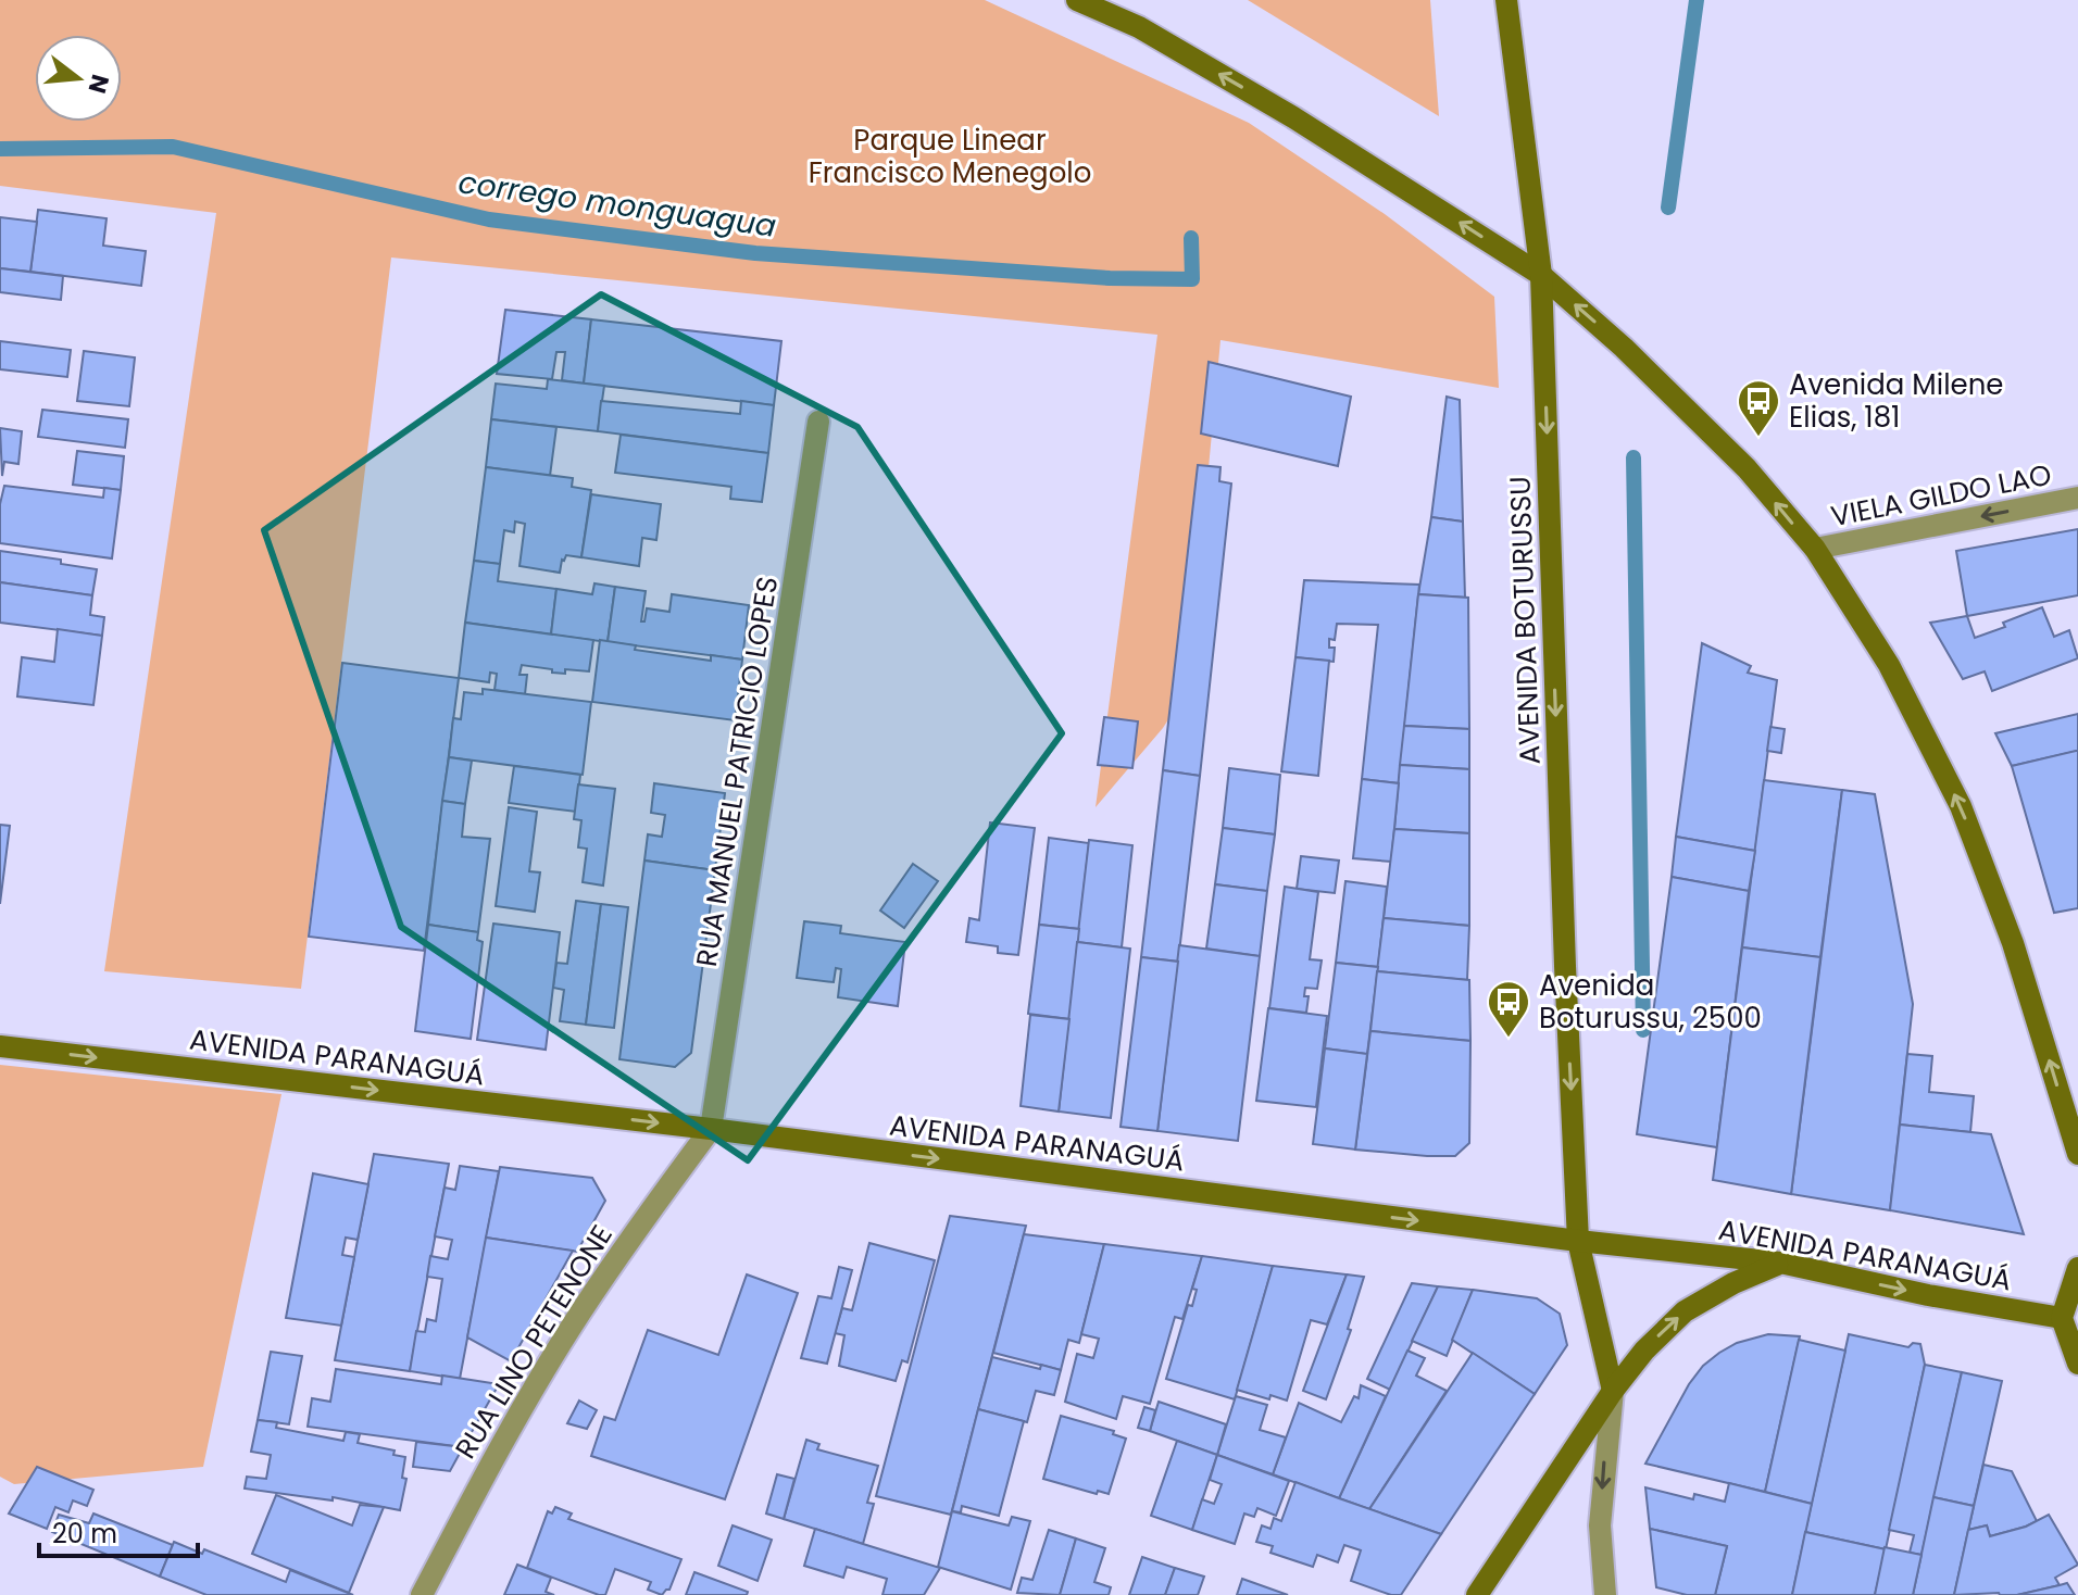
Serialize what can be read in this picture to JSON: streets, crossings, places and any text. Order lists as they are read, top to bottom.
{
  "streets": {
    "main road": ["AVENIDA BOTURUSSU", "AVENIDA PARANAGUÁ"],
    "street": ["VIELA GILDO LAO", "RUA MANUEL PATRICIO LOPES", "RUA LINO PETENONE"]
  },
  "crossings": [
    ["AVENIDA BOTURUSSU", "AVENIDA PARANAGUÁ"],
    ["RUA MANUEL PATRICIO LOPES", "AVENIDA PARANAGUÁ"],
    ["RUA MANUEL PATRICIO LOPES", "RUA LINO PETENONE"],
    ["AVENIDA PARANAGUÁ", "RUA LINO PETENONE"]
  ],
  "one_way": ["VIELA GILDO LAO", "AVENIDA BOTURUSSU", "AVENIDA PARANAGUÁ"],
  "water": ["corrego monguagua"],
  "parks": ["Parque Linear Francisco Menegolo"],
  "places": {
    "bus stop": ["Avenida Milene Elias, 181", "Avenida Boturussu, 2500"]
  },
  "scale_bar": "20 m",
  "north": "right"
}
